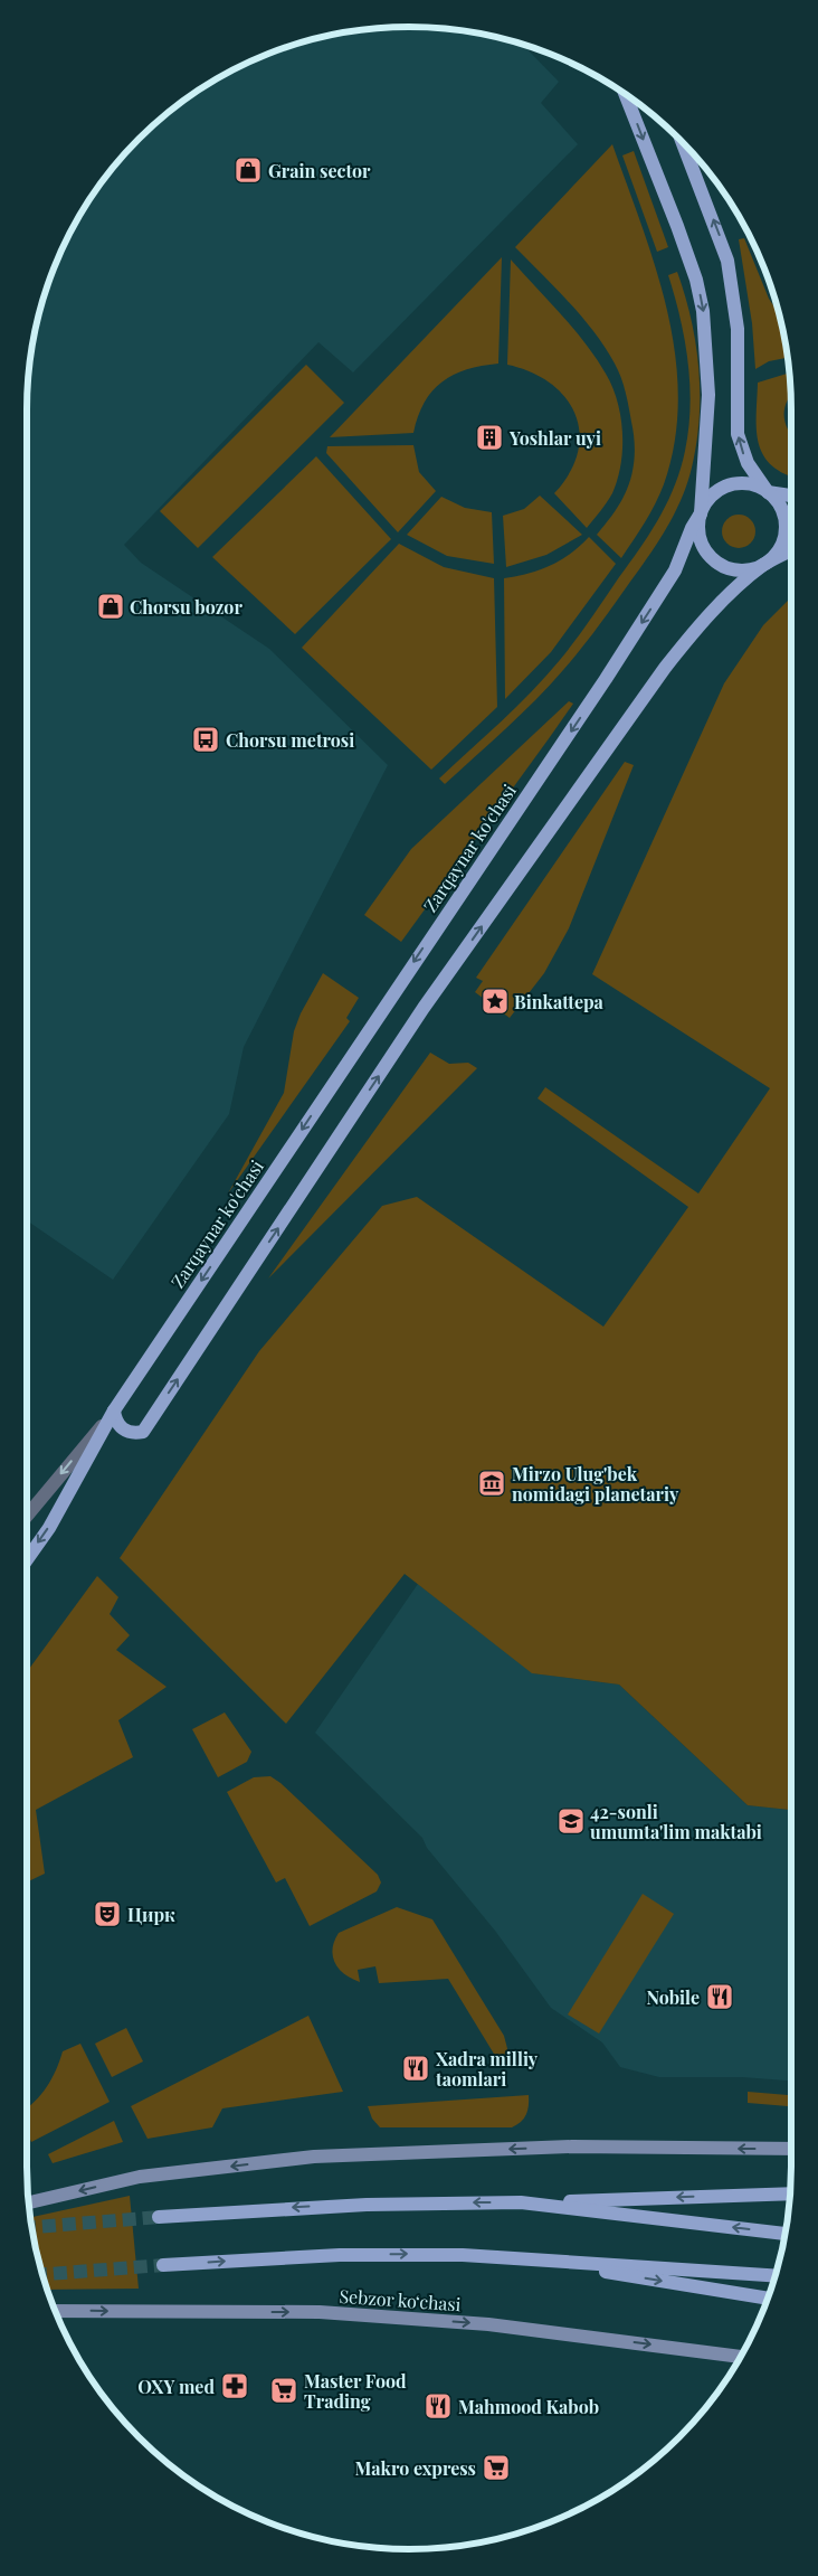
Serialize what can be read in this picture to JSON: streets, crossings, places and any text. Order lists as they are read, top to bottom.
{
  "streets": {
    "main road": ["Zarqaynar ko'chasi"],
    "street": ["Sebzor ko‘chasi"]
  },
  "one_way": ["Sebzor ko‘chasi"],
  "places": {
    "shop": ["Grain sector", "Chorsu bozor"],
    "building": ["Yoshlar uyi"],
    "bus stop": ["Chorsu metrosi"],
    "place": ["Binkattepa"],
    "museum": ["Mirzo Ulug'bek nomidagi planetariy"],
    "school or university": ["42-sonli umumta'lim maktabi"],
    "theatre": ["Цирк"],
    "restaurant": ["Nobile", "Xadra milliy taomlari", "Mahmood Kabob"],
    "pharmacy": ["OXY med"],
    "supermarket": ["Master Food Trading", "Makro express"]
  }
}
